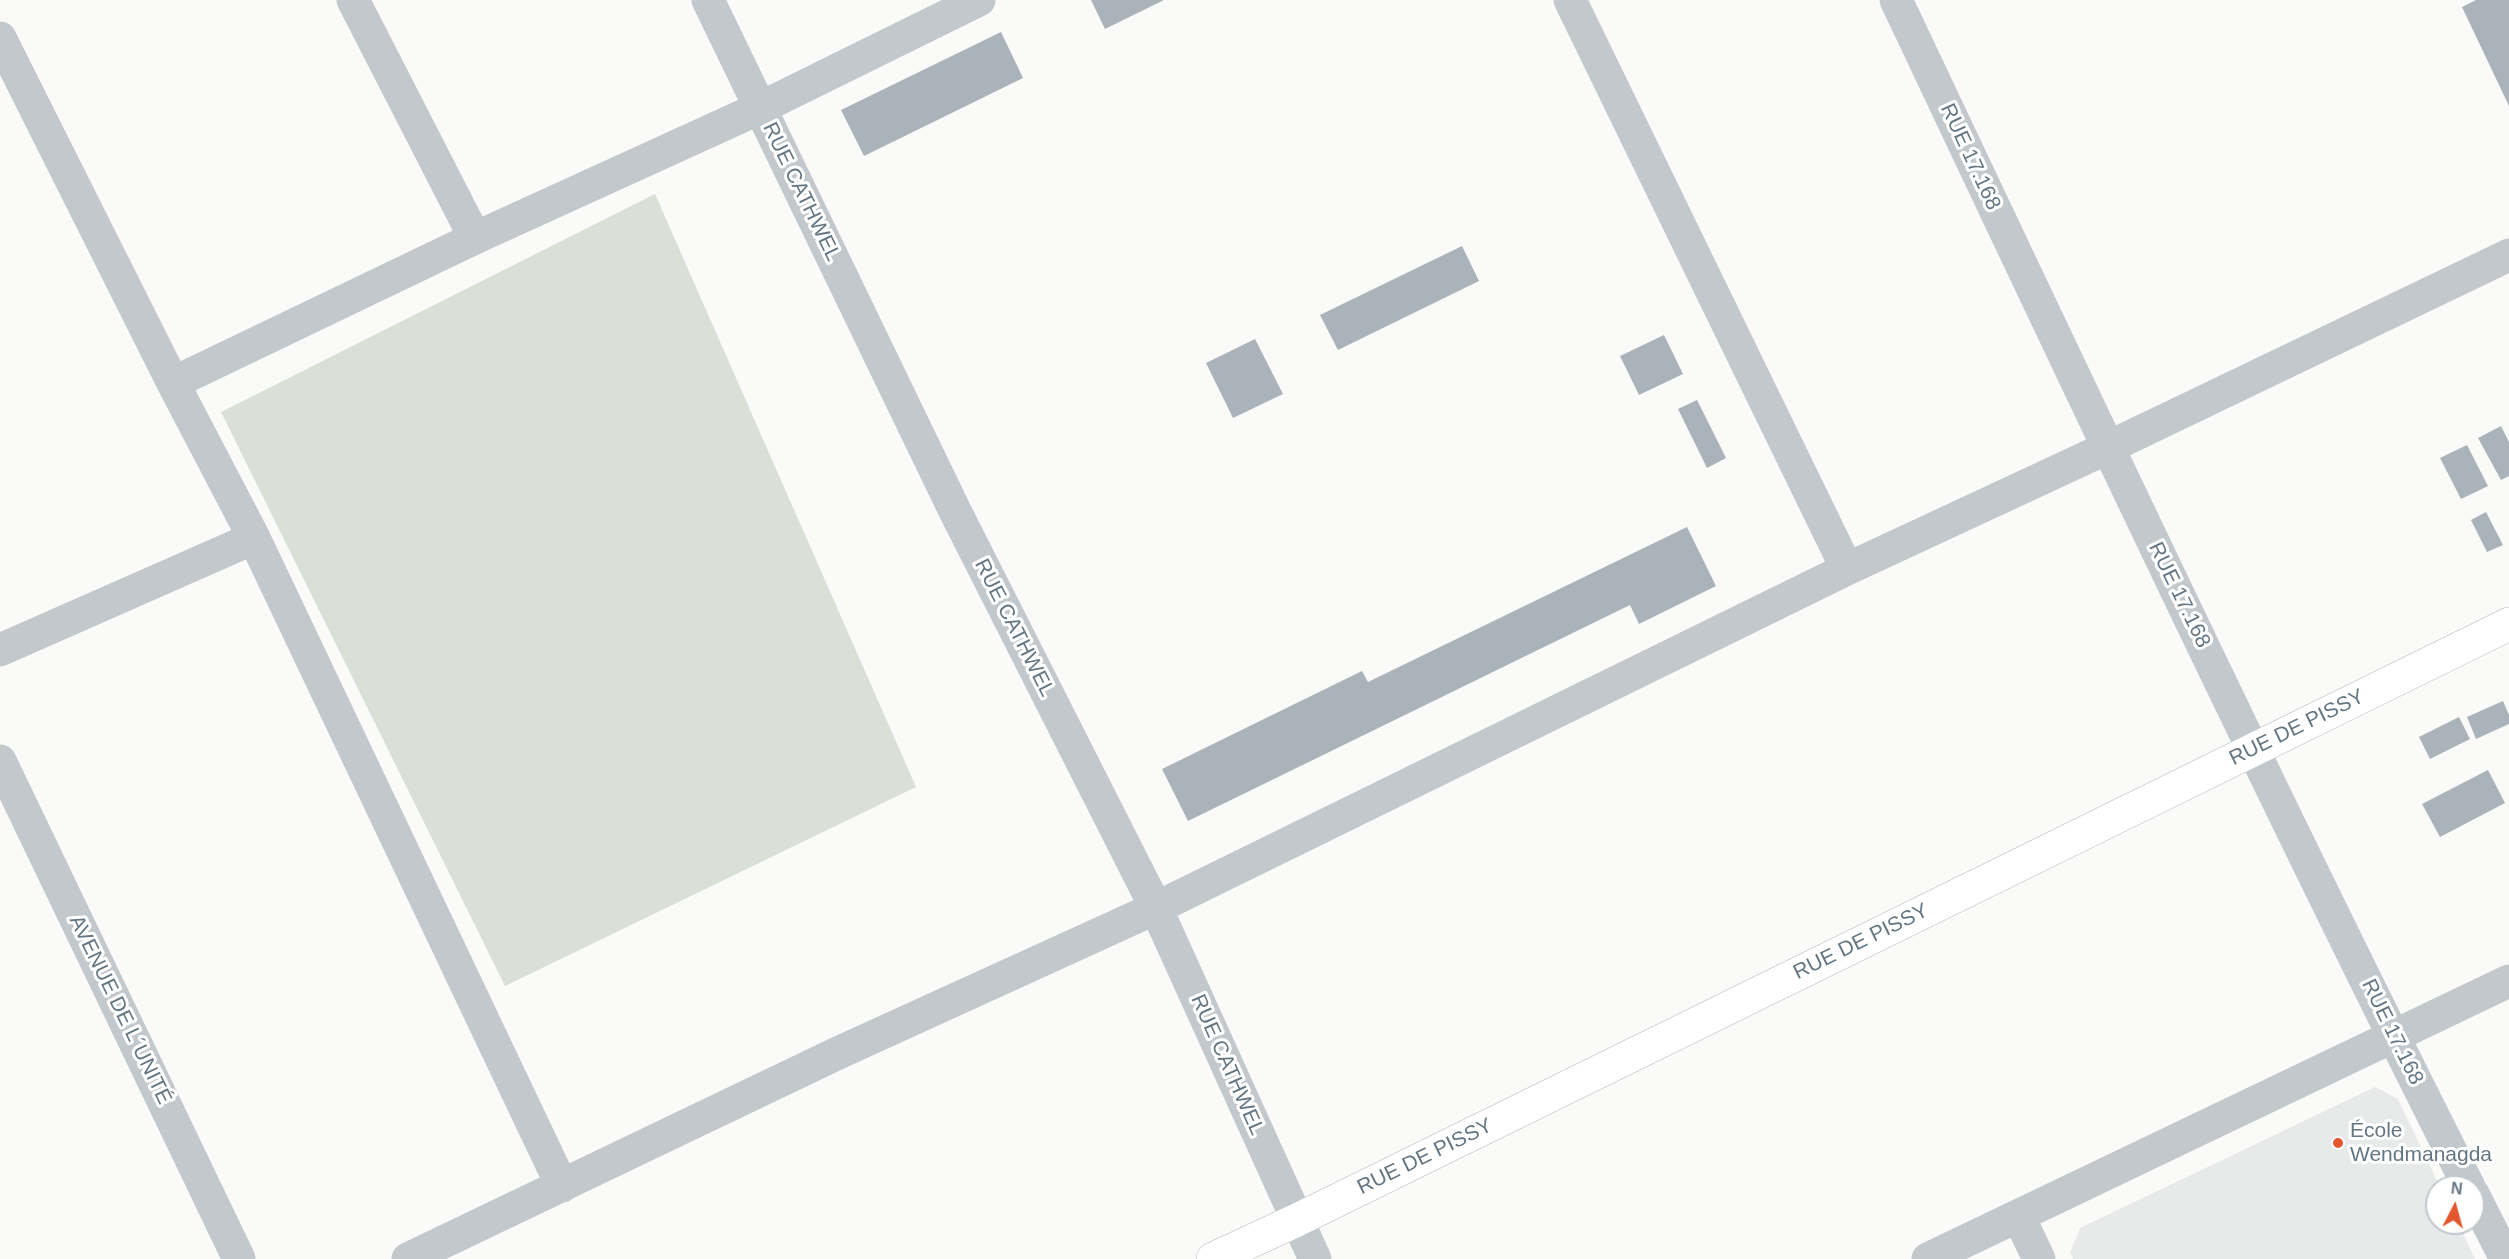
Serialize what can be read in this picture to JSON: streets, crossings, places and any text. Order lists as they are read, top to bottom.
{
  "streets": {
    "street": [
      "RUE 17.168",
      "RUE CATHWEL",
      "RUE DE PISSY",
      "AVENUE DE L´UNITÉ"
    ]
  },
  "crossings": [
    ["RUE 17.168", "RUE DE PISSY"],
    ["RUE CATHWEL", "RUE DE PISSY"]
  ],
  "places": ["École Wendmanagda"],
  "north": "top"
}
